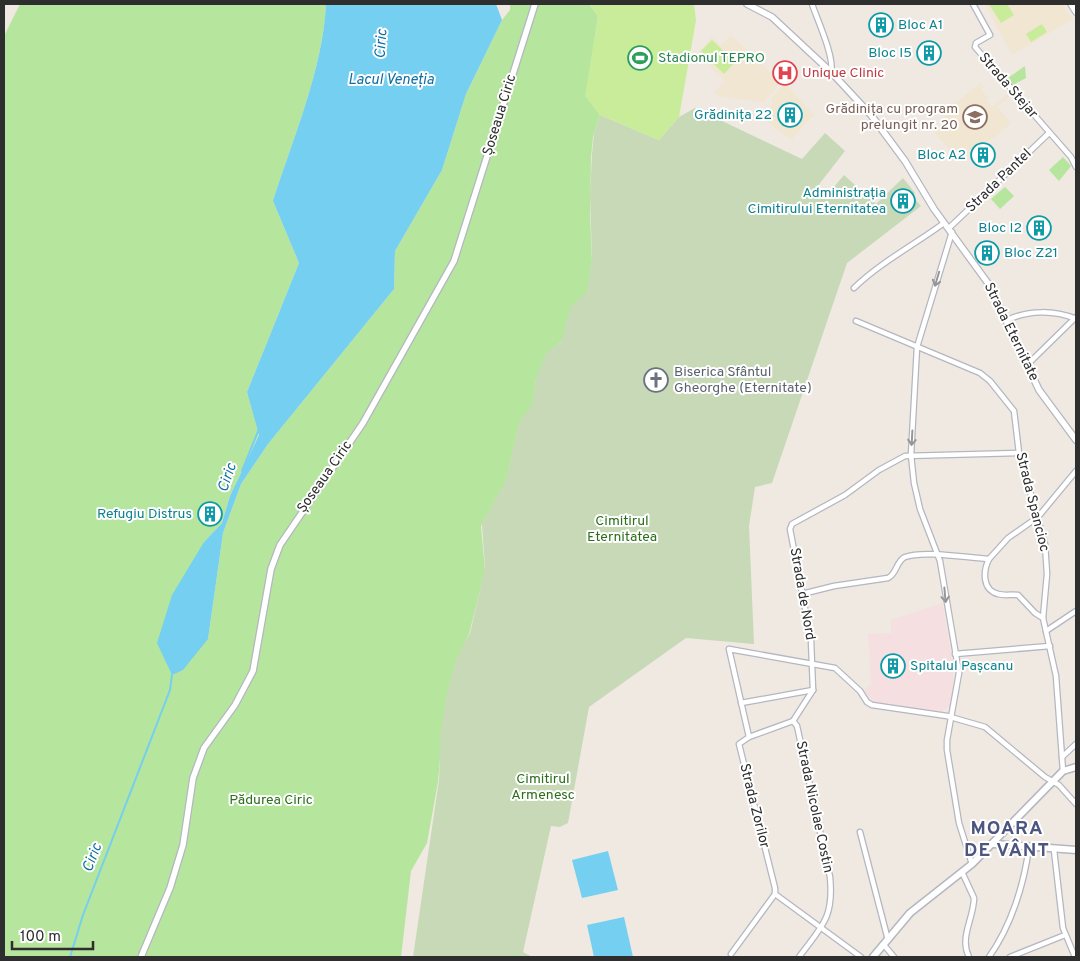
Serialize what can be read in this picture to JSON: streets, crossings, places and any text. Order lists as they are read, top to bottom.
{
  "streets": {
    "street": [
      "Strada Stejar",
      "Șoseaua Ciric",
      "Strada Pantel",
      "Strada Eternitate",
      "Strada Spancioc",
      "Strada de Nord",
      "Strada Zorilor",
      "Strada Nicolae Costin"
    ]
  },
  "crossings": [
    ["Strada Stejar", "Strada Pantel"],
    ["Strada Pantel", "Strada Eternitate"],
    ["Strada de Nord", "Strada Zorilor"]
  ],
  "districts": ["MOARA DE VÂNT"],
  "water": ["Ciric", "Lacul Veneția"],
  "parks": ["Cimitirul Eternitatea", "Cimitirul Armenesc", "Pădurea Ciric"],
  "places": {
    "building": [
      "Bloc A1",
      "Bloc I5",
      "Grădinița 22",
      "Bloc A2",
      "Administrația Cimitirului Eternitatea",
      "Bloc I2",
      "Bloc Z21",
      "Refugiu Distrus",
      "Spitalul Pașcanu"
    ],
    "sports": ["Stadionul TEPRO"],
    "hospital": ["Unique Clinic"],
    "school or university": ["Grădinița cu program prelungit nr. 20"],
    "church": ["Biserica Sfântul Gheorghe (Eternitate)"]
  },
  "scale_bar": "100 m"
}
